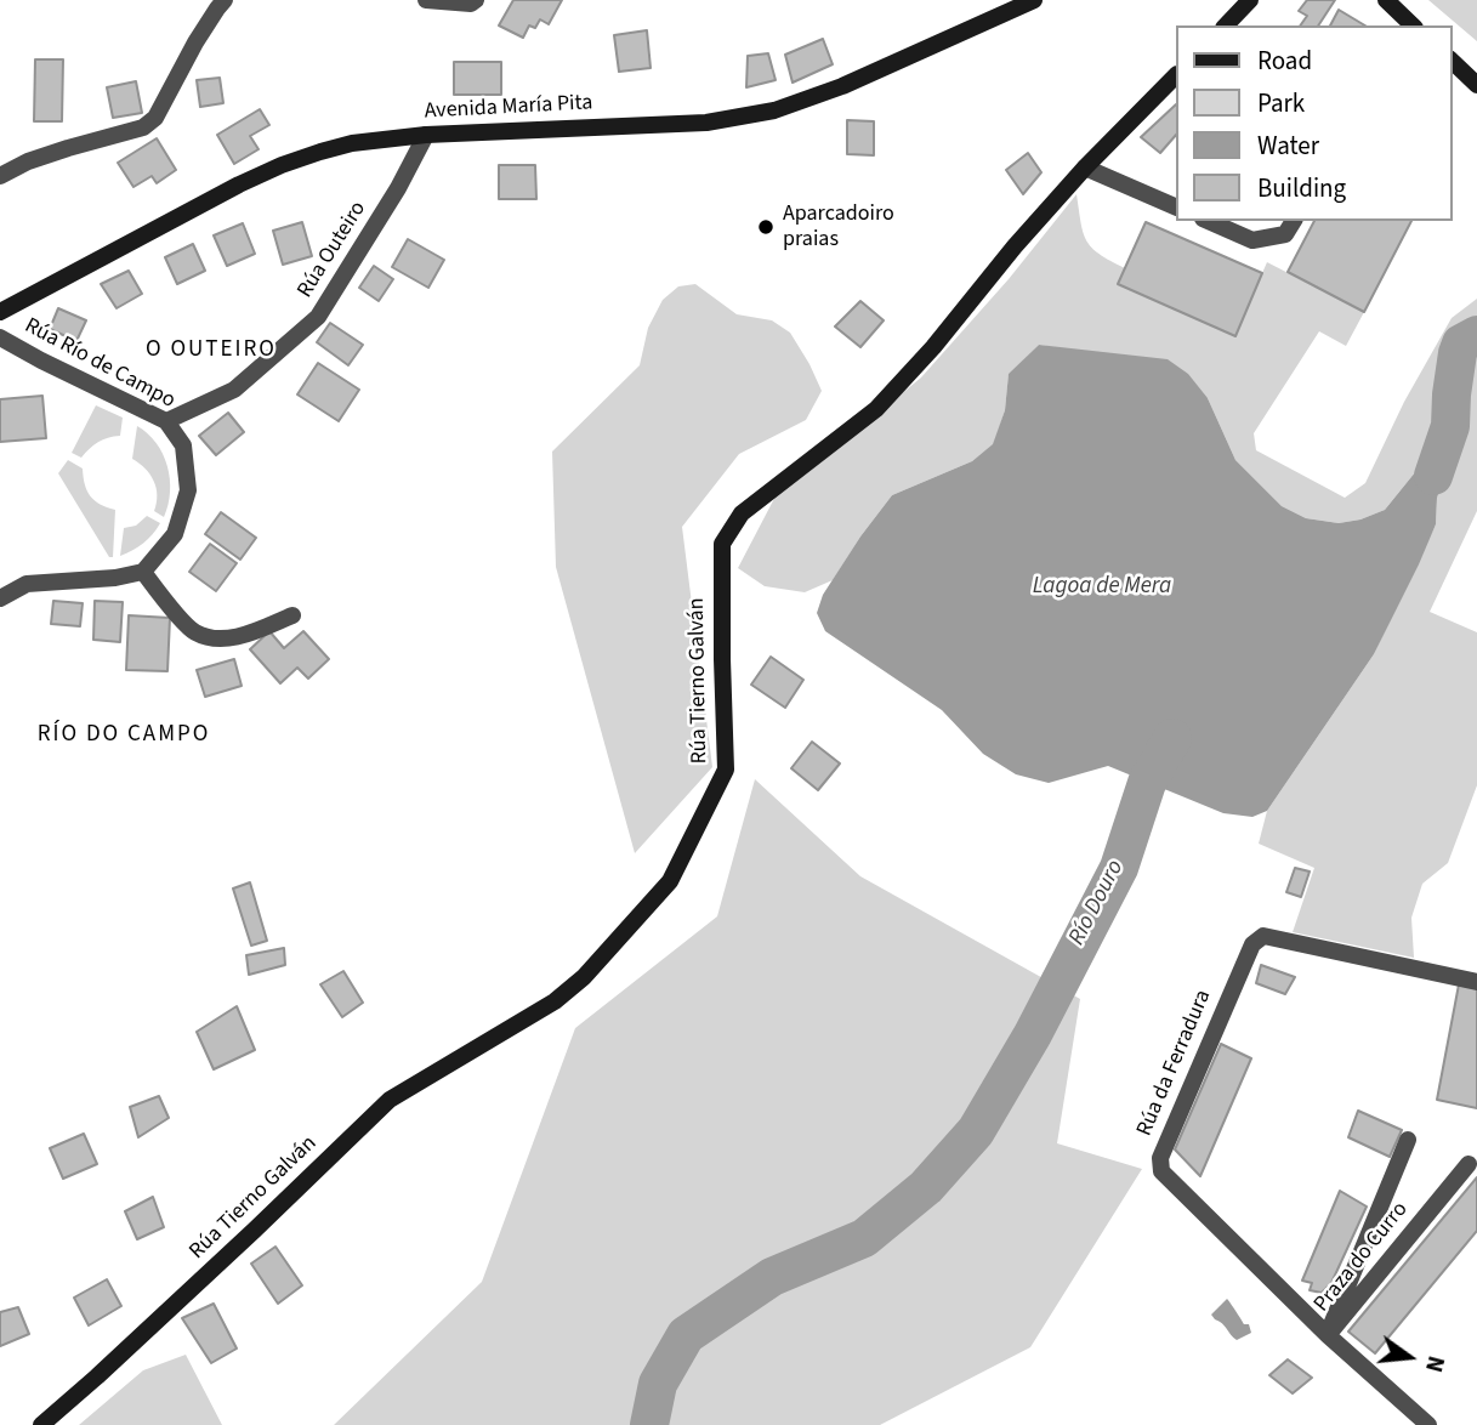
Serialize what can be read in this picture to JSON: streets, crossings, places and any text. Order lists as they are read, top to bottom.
{
  "streets": {
    "street": [
      "Avenida María Pita",
      "Rúa Outeiro",
      "Rúa Río de Campo",
      "Rúa Tierno Galván",
      "Rúa da Ferradura",
      "Praza do Curro"
    ]
  },
  "crossings": [
    ["Avenida María Pita", "Rúa Outeiro"],
    ["Rúa Outeiro", "Rúa Río de Campo"],
    ["Rúa da Ferradura", "Praza do Curro"]
  ],
  "districts": ["O OUTEIRO", "RÍO DO CAMPO"],
  "water": ["Lagoa de Mera", "Río Douro"],
  "places": ["Aparcadoiro praias"],
  "legend": [
    "Road",
    "Park",
    "Water",
    "Building"
  ],
  "north": "right"
}
